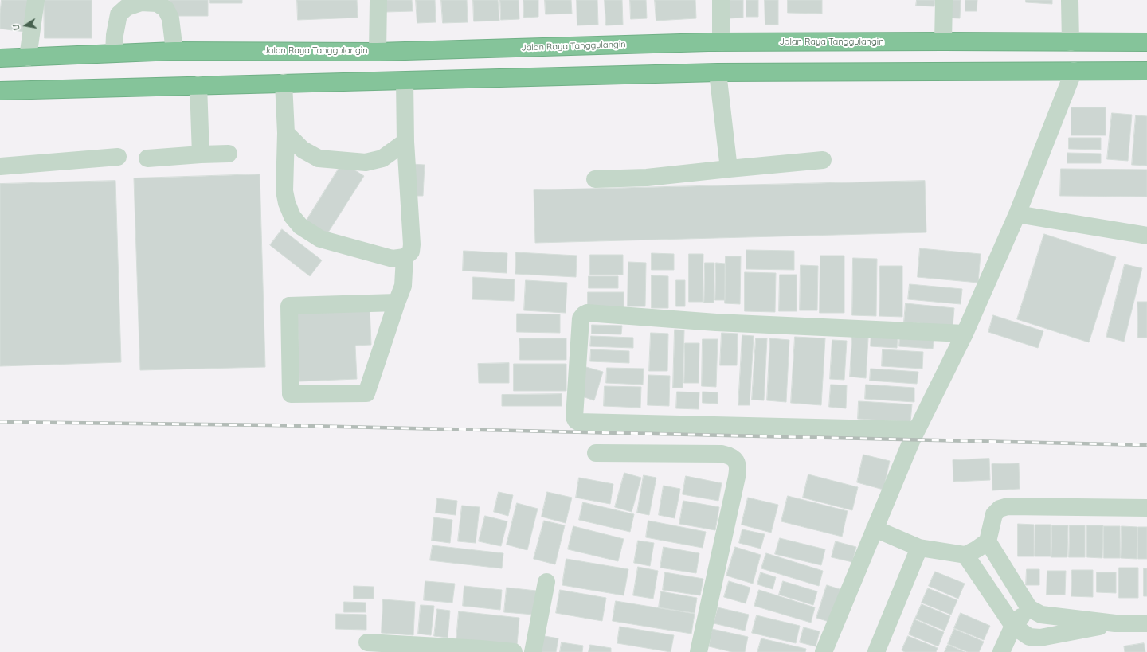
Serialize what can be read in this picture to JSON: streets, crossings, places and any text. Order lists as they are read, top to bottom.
{
  "streets": {
    "highway": ["Jalan Raya Tanggulangin"]
  },
  "north": "left"
}
